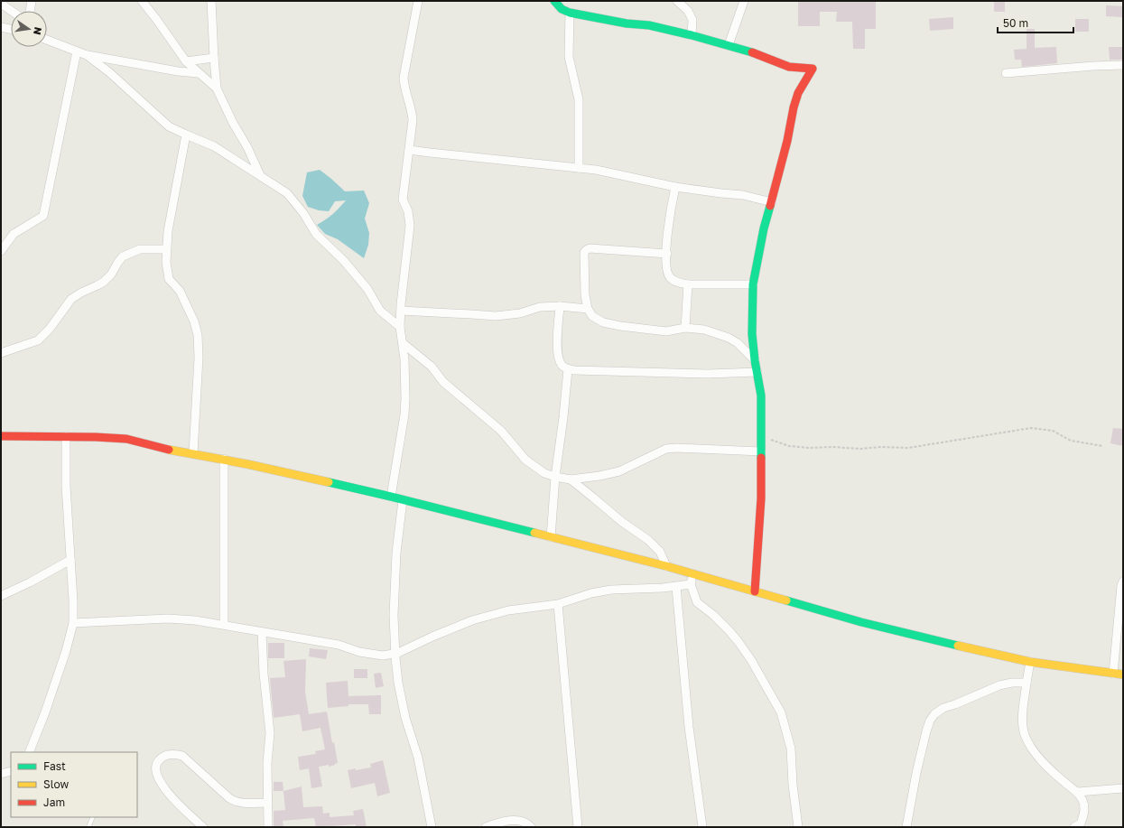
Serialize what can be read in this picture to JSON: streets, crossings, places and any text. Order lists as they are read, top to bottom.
{
  "legend": ["Fast", "Slow", "Jam"],
  "scale_bar": "50 m",
  "north": "right"
}
